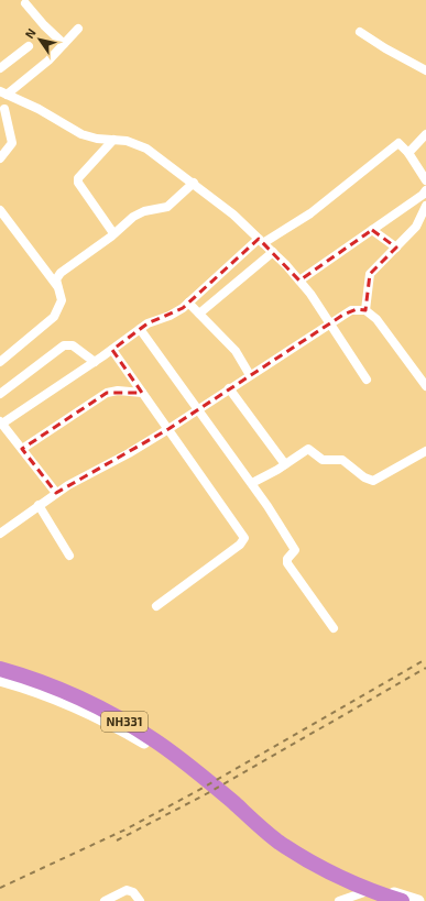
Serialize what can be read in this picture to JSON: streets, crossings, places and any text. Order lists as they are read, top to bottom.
{
  "streets": {
    "highway": ["NH331"]
  },
  "north": "top left"
}
